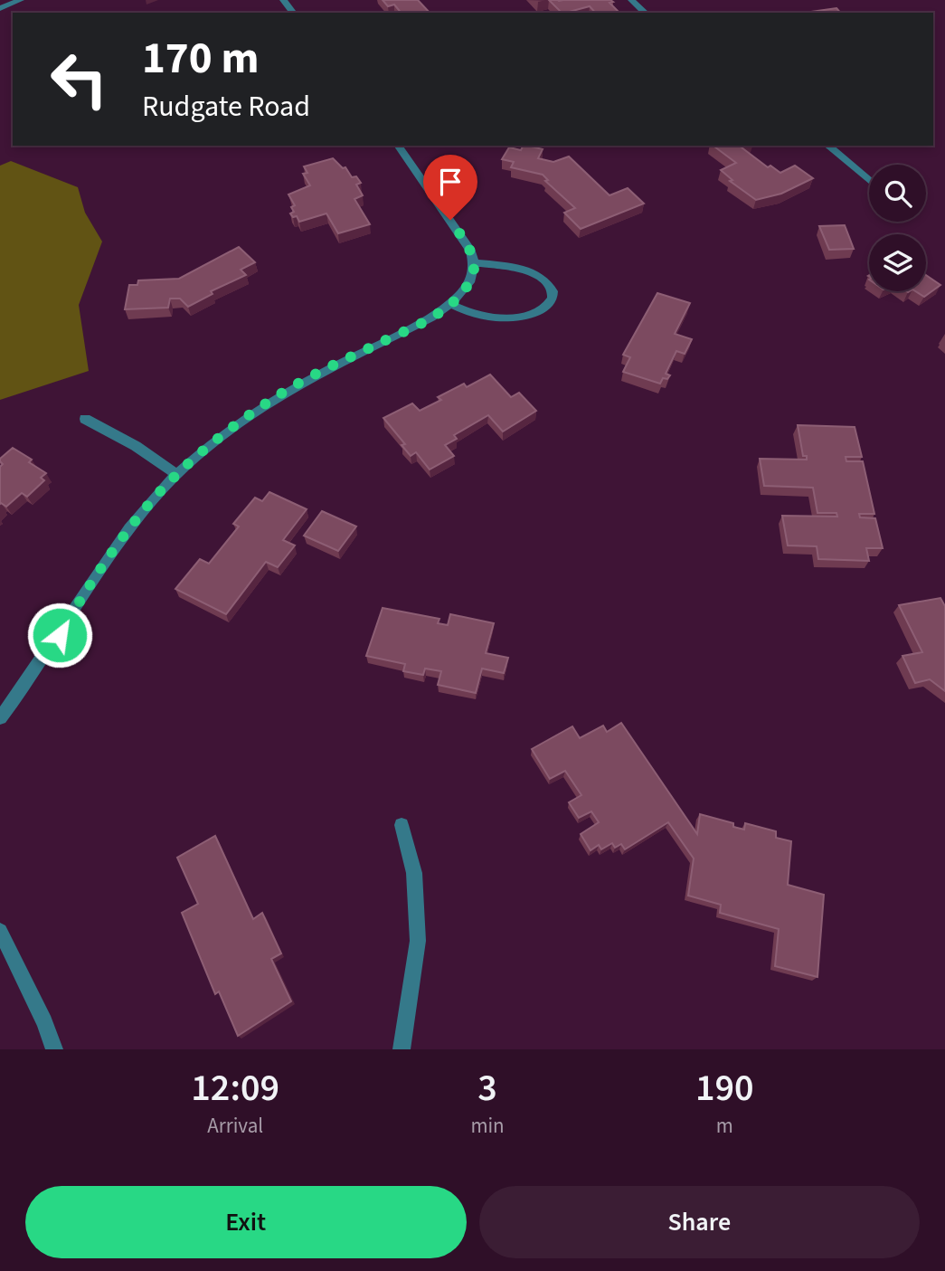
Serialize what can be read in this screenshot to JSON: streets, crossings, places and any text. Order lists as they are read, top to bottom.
{
  "page": {
    "turn": ["170 m", "Rudgate Road"],
    "eta": [
      "12:09",
      "Arrival",
      "3",
      "min",
      "190",
      "m"
    ],
    "buttons": ["Exit", "Share"]
  }
}
